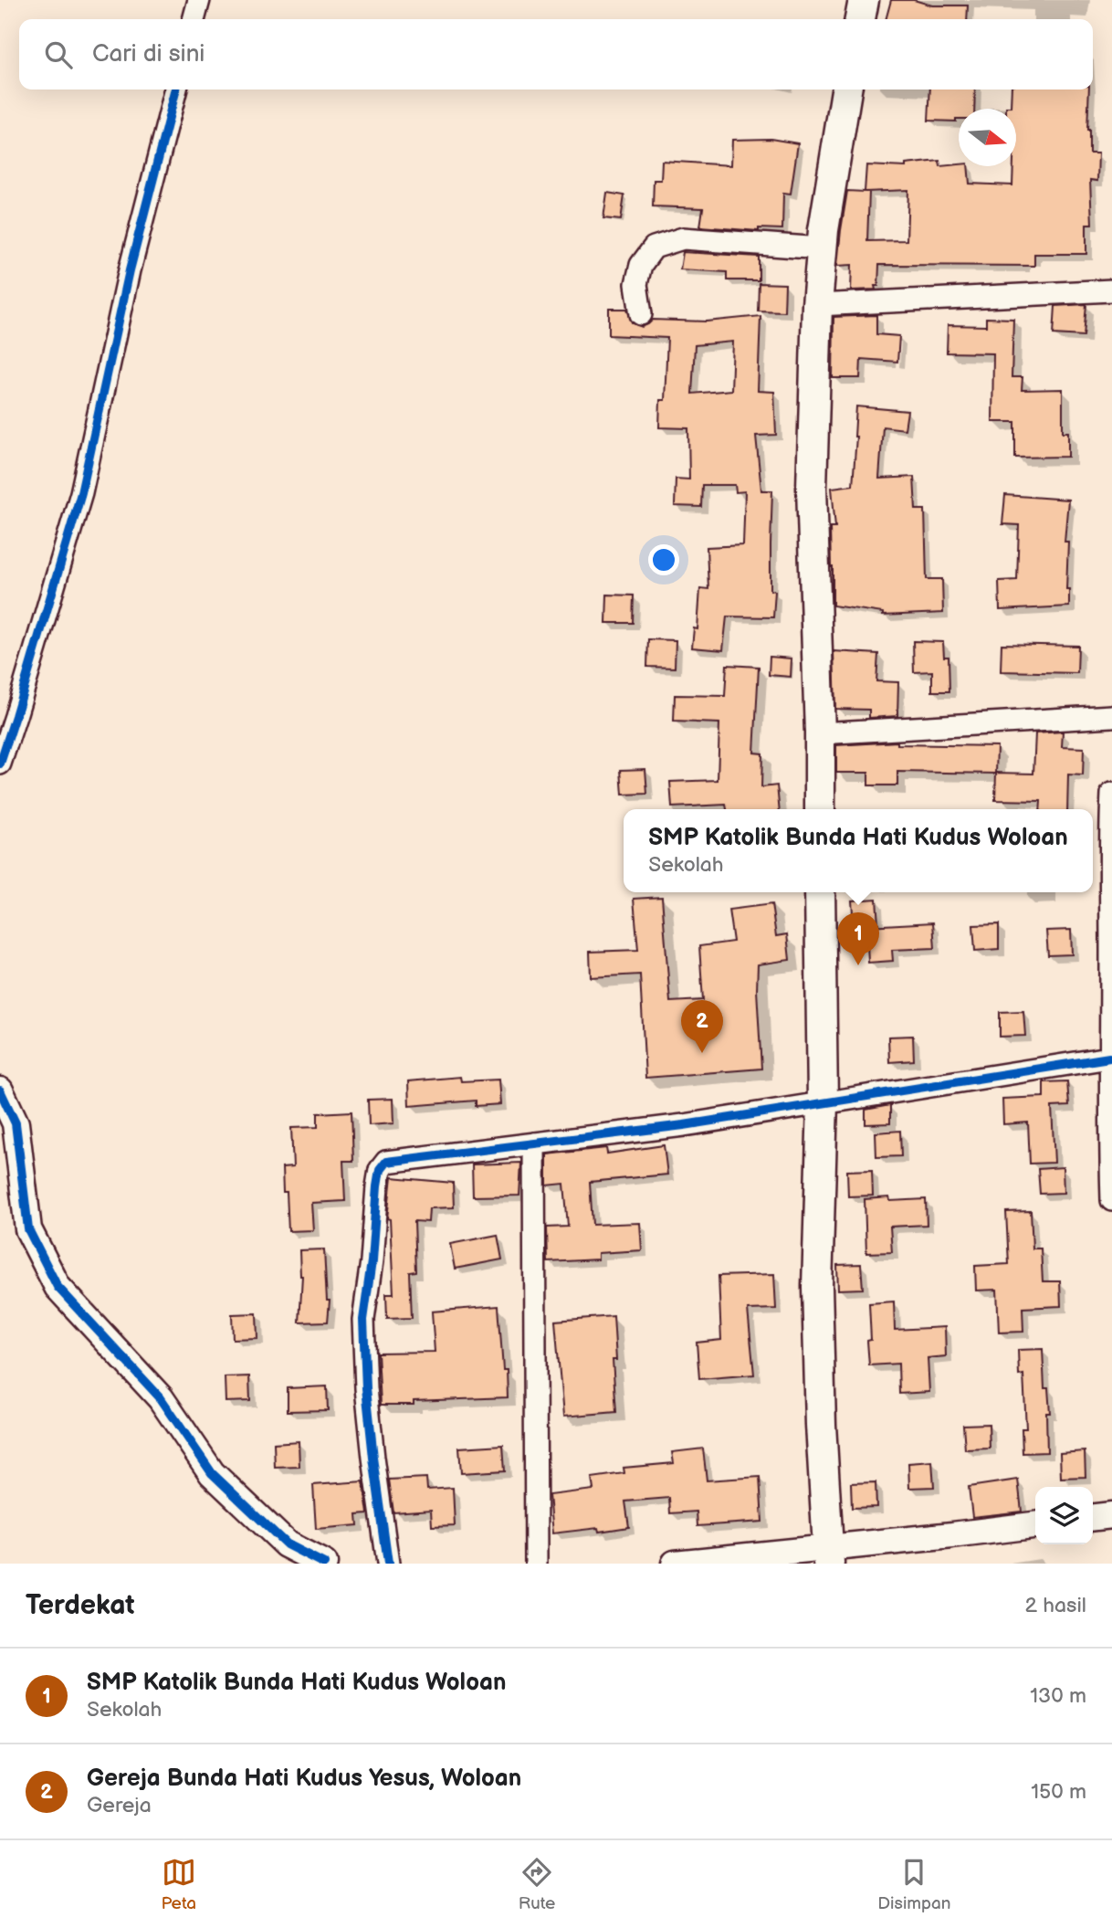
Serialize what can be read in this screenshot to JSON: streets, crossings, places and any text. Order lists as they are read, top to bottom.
{
  "north": "right",
  "page": {
    "search": "Cari di sini",
    "popup": ["SMP Katolik Bunda Hati Kudus Woloan", "Sekolah"],
    "pins": ["1", "2"],
    "heading": ["Terdekat", "2 hasil"],
    "list": [
      {
        "mark": "1",
        "name": "SMP Katolik Bunda Hati Kudus Woloan",
        "note": "Sekolah",
        "value": "130 m"
      },
      {
        "mark": "2",
        "name": "Gereja Bunda Hati Kudus Yesus, Woloan",
        "note": "Gereja",
        "value": "150 m"
      }
    ],
    "nav": ["Peta", "Rute", "Disimpan"]
  }
}
